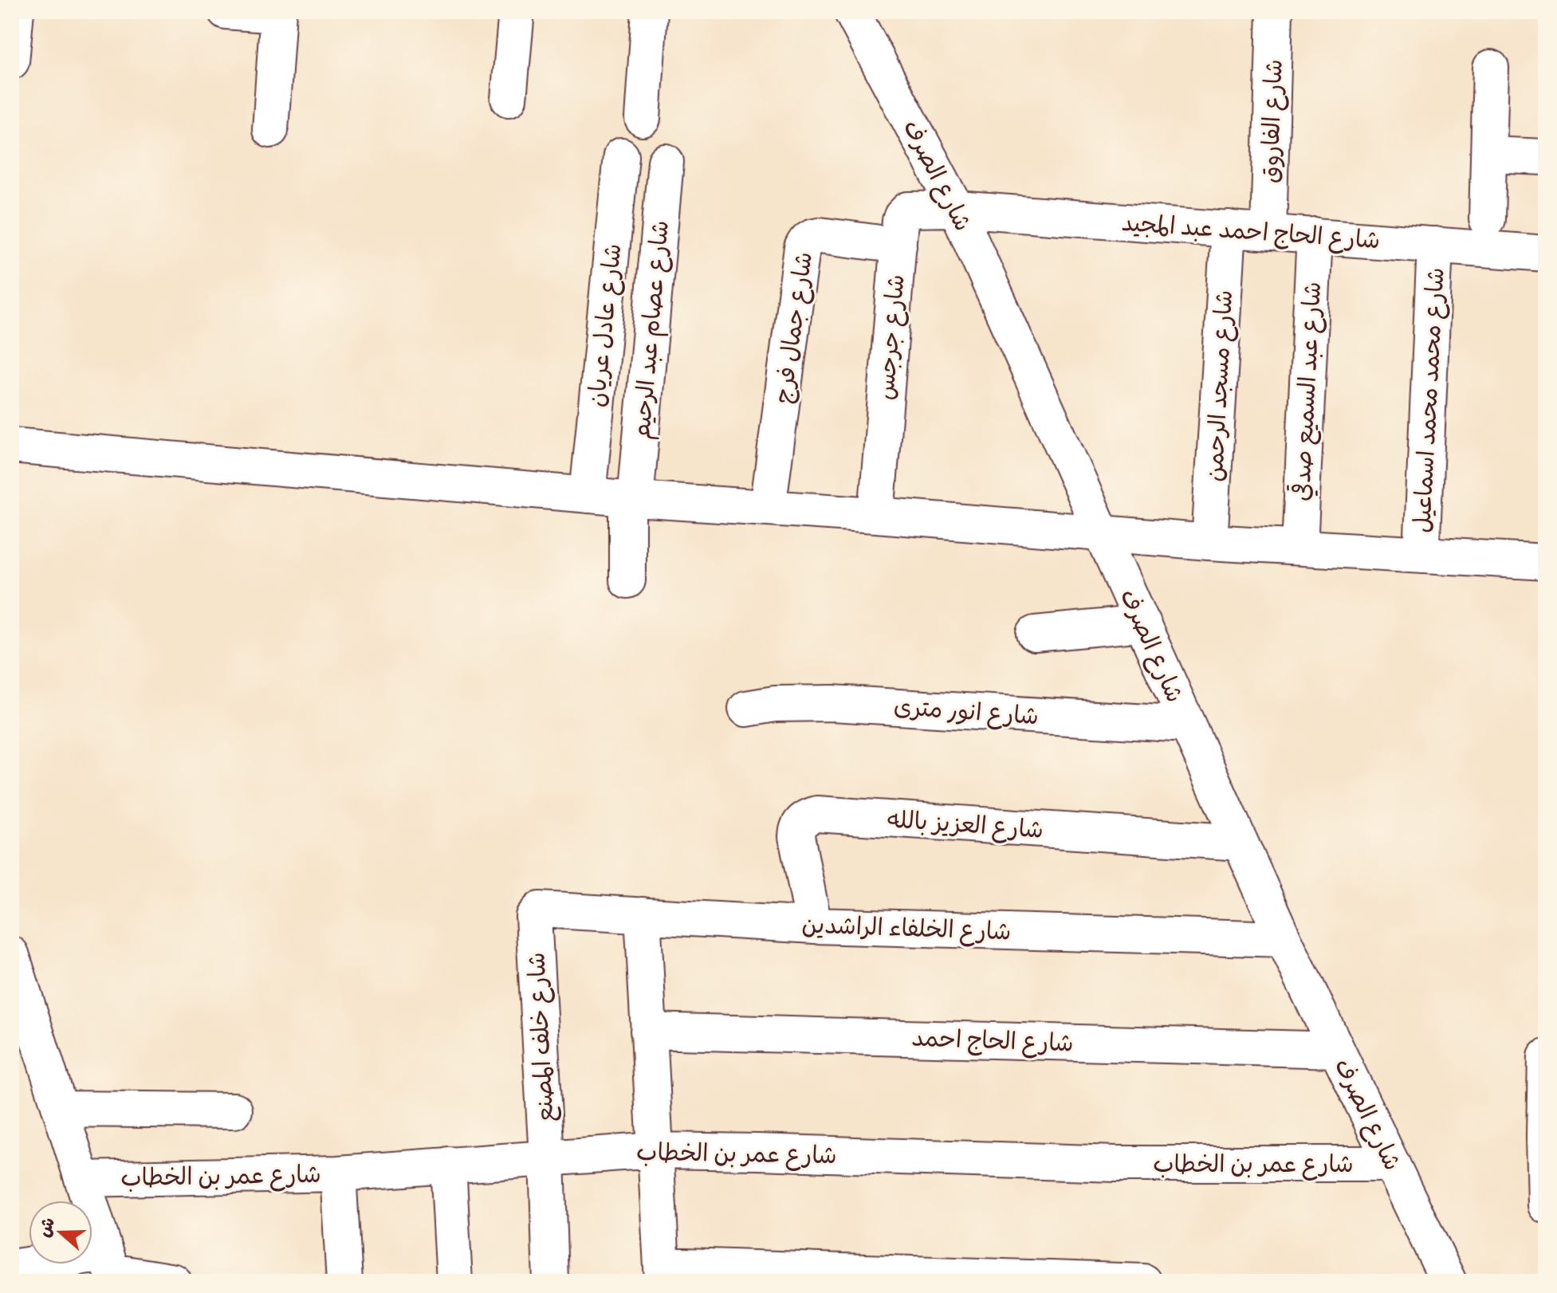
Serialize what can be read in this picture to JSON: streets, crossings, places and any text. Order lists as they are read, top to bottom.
{
  "streets": {
    "street": [
      "شارع الفاروق",
      "شارع الصرف",
      "شارع الحاج احمد عبد المجيد",
      "شارع عادل عريان",
      "شارع جمال فرج",
      "شارع عصام عبد الرحيم",
      "شارع جرجس",
      "شارع مسجد الرحمن",
      "شارع عبد السميع صدقي",
      "شارع محمد محمد اسماعيل",
      "شارع انور مترى",
      "شارع العزيز بالله",
      "شارع الخلفاء الراشدين",
      "شارع خلف المصنع",
      "شارع الحاج احمد",
      "شارع عمر بن الخطاب"
    ]
  },
  "crossings": [
    ["شارع الفاروق", "شارع الحاج احمد عبد المجيد"],
    ["شارع الصرف", "شارع الحاج احمد عبد المجيد"],
    ["شارع الصرف", "شارع جرجس"],
    ["شارع الصرف", "شارع انور مترى"],
    ["شارع الصرف", "شارع العزيز بالله"],
    ["شارع الصرف", "شارع الخلفاء الراشدين"],
    ["شارع الصرف", "شارع الحاج احمد"],
    ["شارع الصرف", "شارع عمر بن الخطاب"],
    ["شارع الحاج احمد عبد المجيد", "شارع جرجس"],
    ["شارع الحاج احمد عبد المجيد", "شارع مسجد الرحمن"],
    ["شارع الحاج احمد عبد المجيد", "شارع عبد السميع صدقي"],
    ["شارع الحاج احمد عبد المجيد", "شارع محمد محمد اسماعيل"],
    ["شارع جمال فرج", "شارع جرجس"],
    ["شارع العزيز بالله", "شارع الخلفاء الراشدين"],
    ["شارع الخلفاء الراشدين", "شارع خلف المصنع"],
    ["شارع خلف المصنع", "شارع عمر بن الخطاب"]
  ],
  "north": "left"
}
